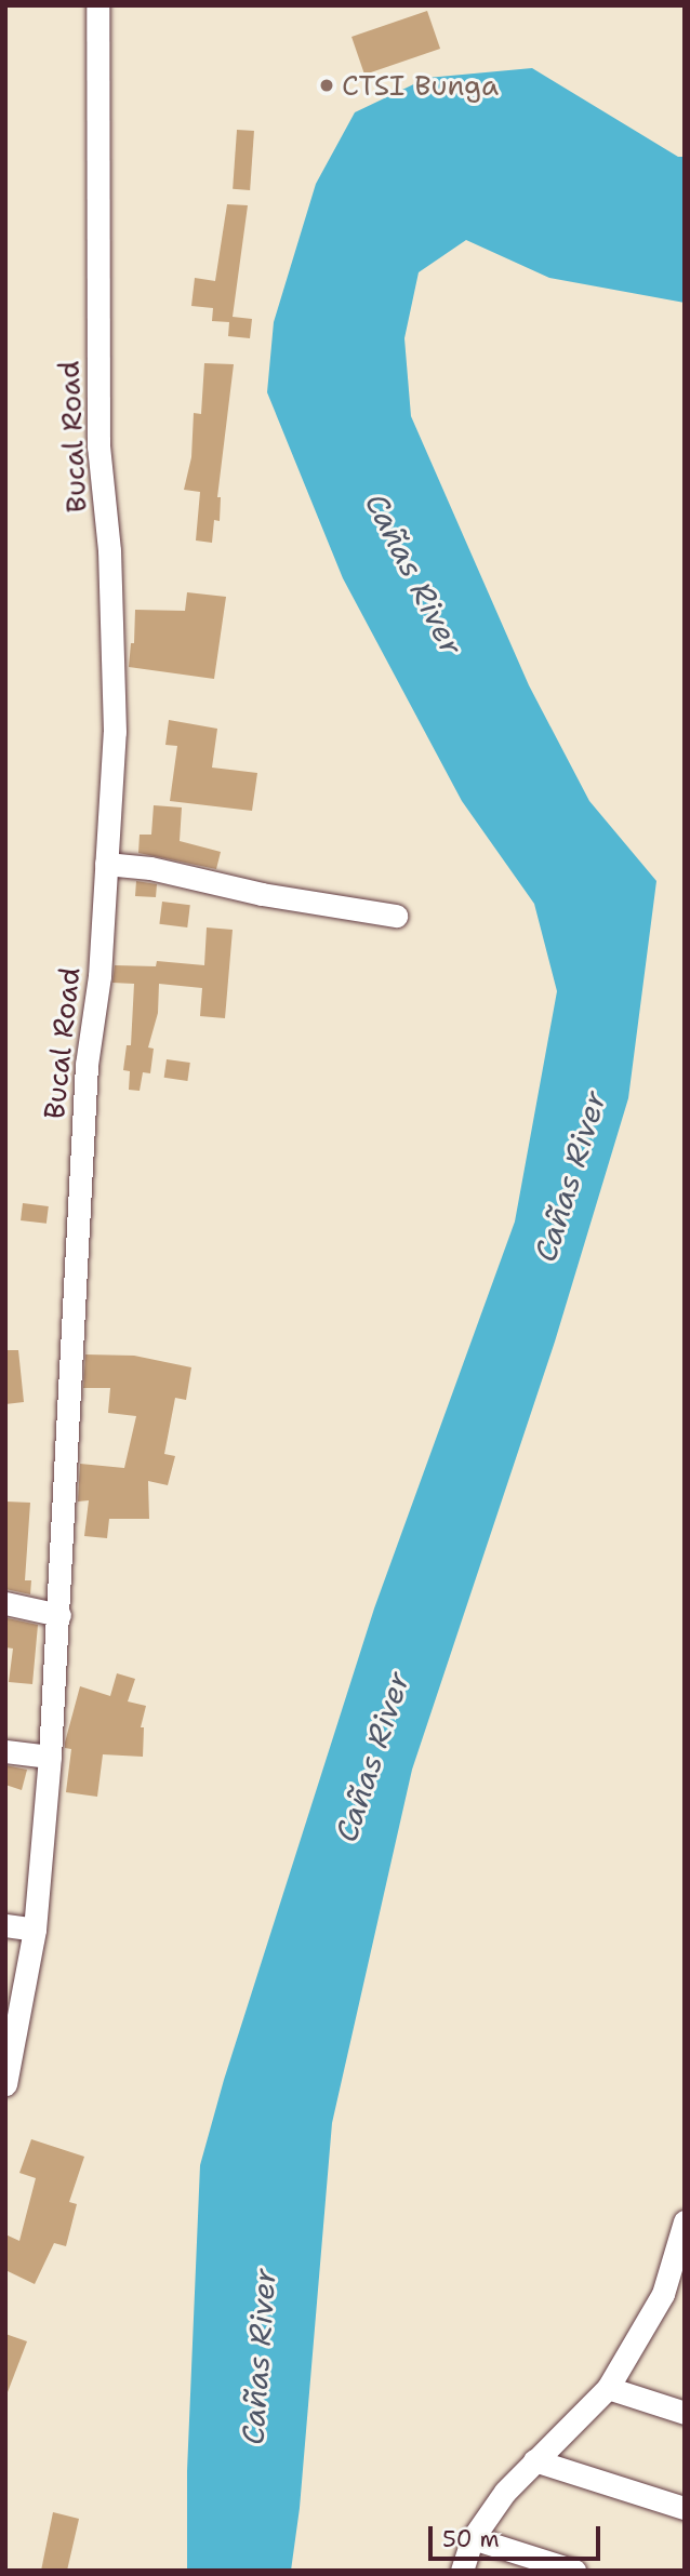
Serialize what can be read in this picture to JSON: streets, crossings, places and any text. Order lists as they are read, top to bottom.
{
  "streets": {
    "street": ["Bucal Road"]
  },
  "water": ["Cañas River"],
  "places": ["CTSI Bunga"],
  "scale_bar": "50 m"
}
